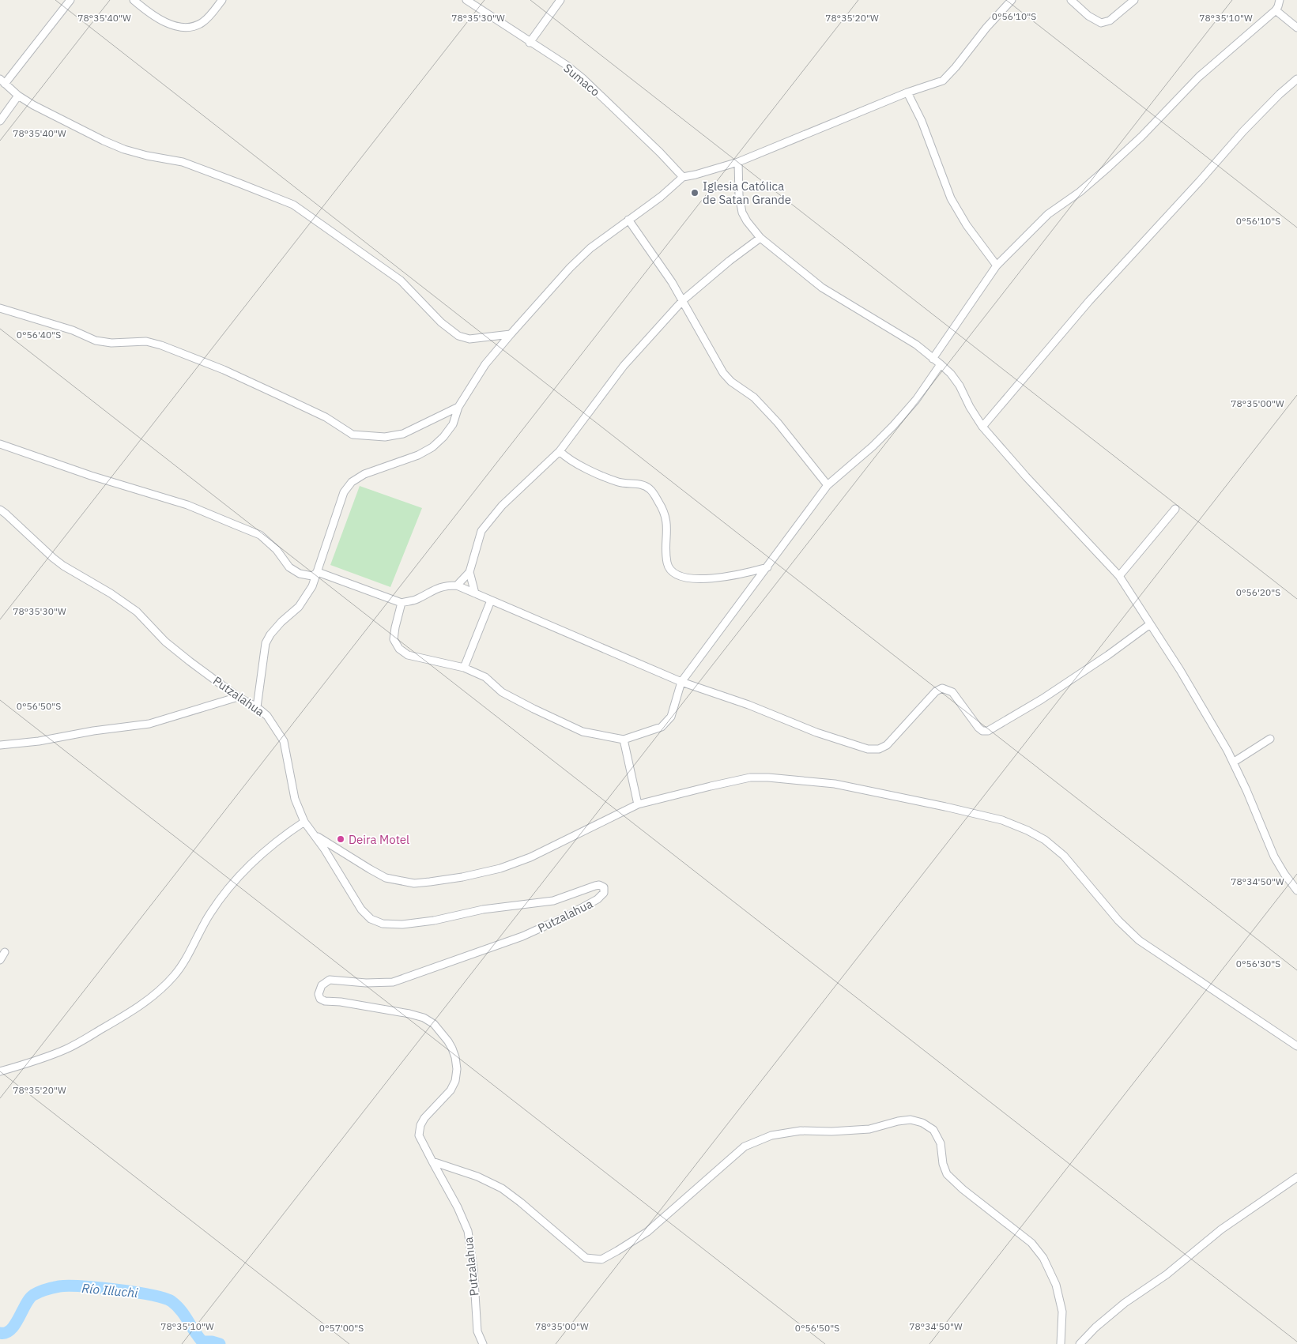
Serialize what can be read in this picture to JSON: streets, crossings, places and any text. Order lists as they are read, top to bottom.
{
  "streets": {
    "street": ["Sumaco", "Putzalahua"]
  },
  "water": ["Río Illuchi"],
  "places": ["Iglesia Católica de Satan Grande", "Deira Motel"],
  "coordinates": [
    "0°56'10\"S",
    "78°35'40\"W",
    "78°35'30\"W",
    "78°35'20\"W",
    "78°35'10\"W",
    "0°56'40\"S",
    "78°35'00\"W",
    "0°56'20\"S",
    "0°56'50\"S",
    "78°34'50\"W",
    "0°56'30\"S",
    "0°57'00\"S"
  ]
}
